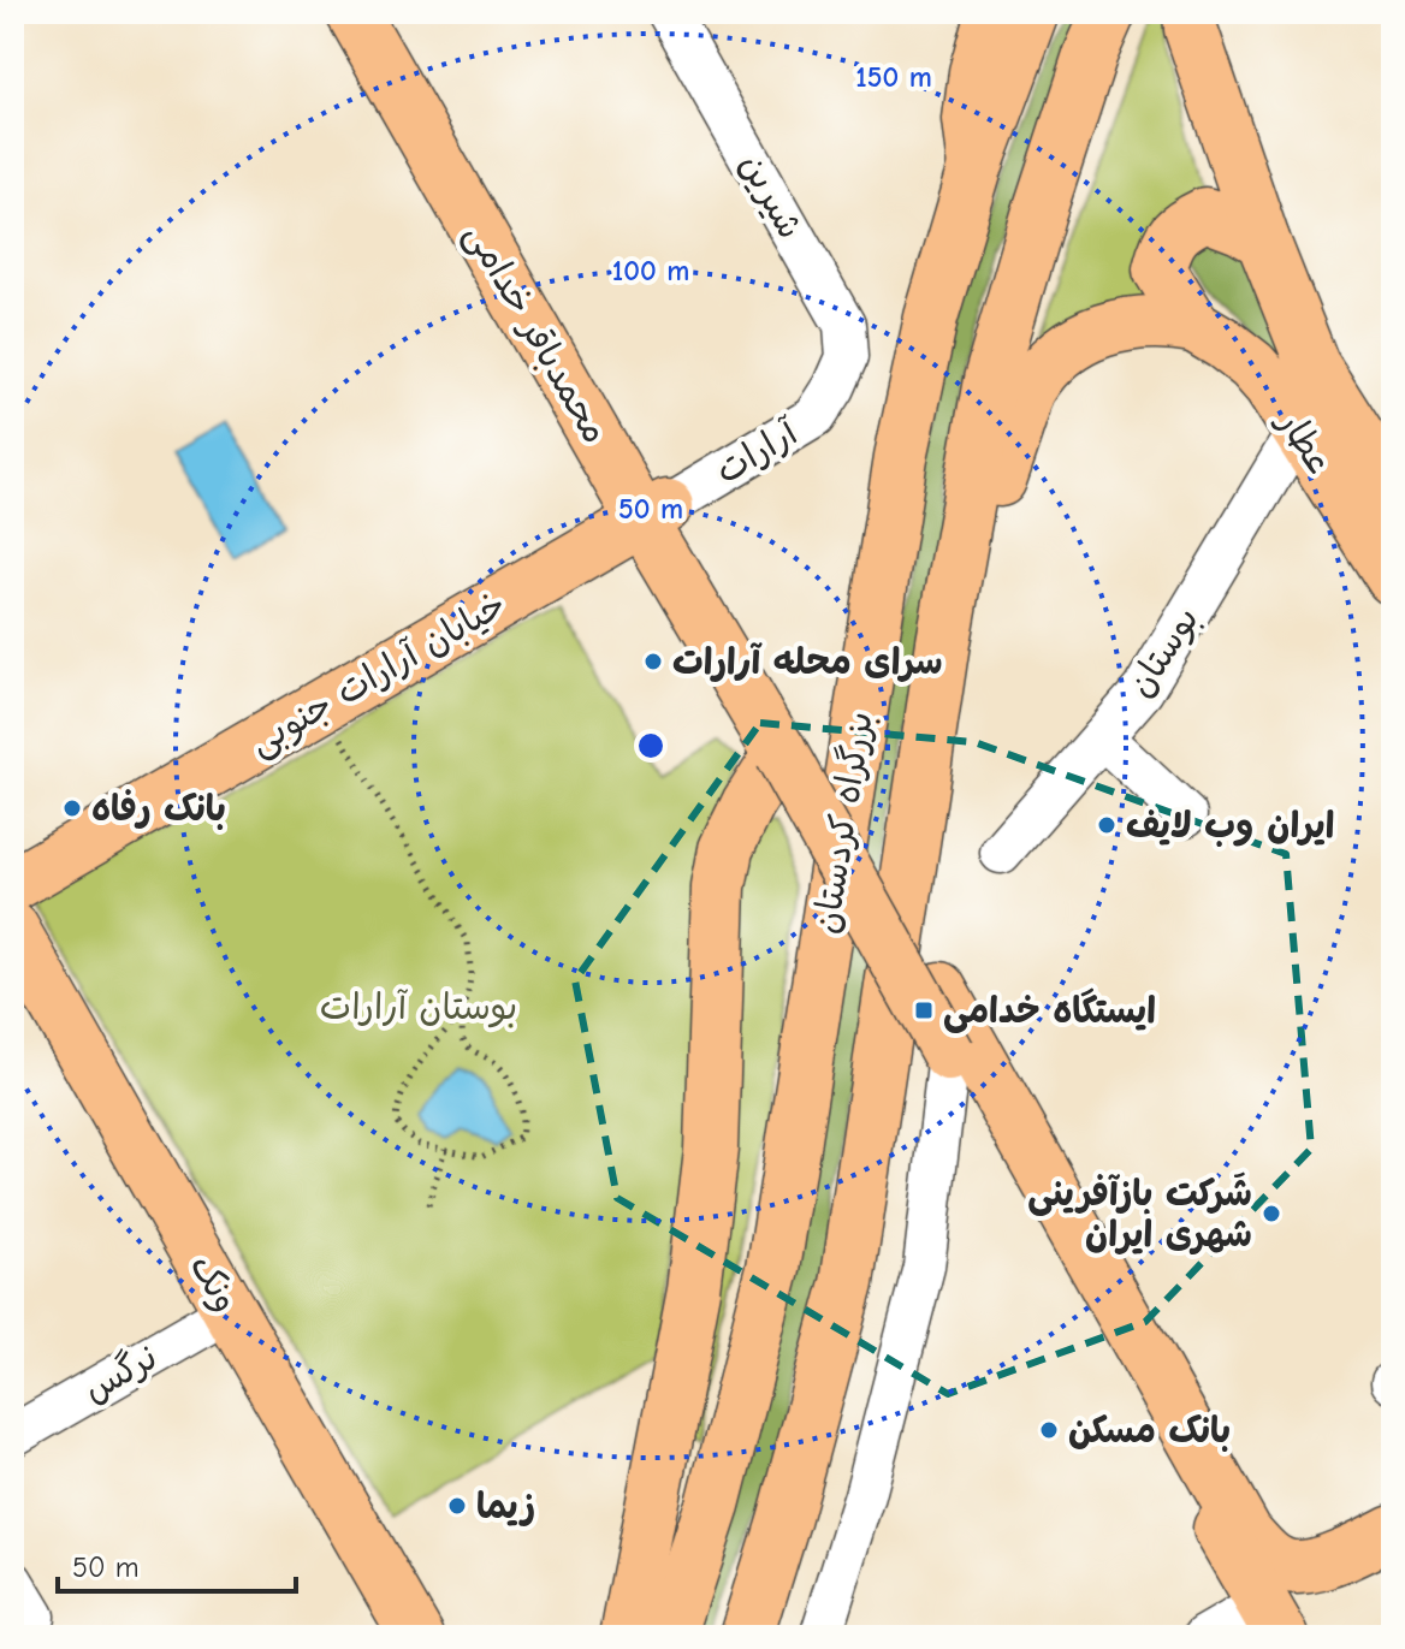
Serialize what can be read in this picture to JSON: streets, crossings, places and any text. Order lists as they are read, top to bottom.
{
  "streets": {
    "main road": [
      "محمدباقر خدامی",
      "عطار",
      "خیابان آرارات جنوبی",
      "بزرگراه کردستان",
      "ونک"
    ],
    "street": [
      "شیرین",
      "آرارات",
      "بوستان",
      "نرگس"
    ]
  },
  "crossings": [
    ["شیرین", "آرارات"],
    ["محمدباقر خدامی", "آرارات"],
    ["محمدباقر خدامی", "خیابان آرارات جنوبی"],
    ["عطار", "بوستان"],
    ["آرارات", "خیابان آرارات جنوبی"],
    ["ونک", "نرگس"]
  ],
  "parks": ["بوستان آرارات"],
  "places": {
    "other": [
      "سرای محله آرارات",
      "بانک رفاه",
      "ایران وب لایف",
      "شَرکت بازآفرینی شهری ایران",
      "بانک مسکن",
      "زیما"
    ],
    "transit": ["ایستگاه خدامی"]
  },
  "scale_bar": "50 m",
  "rings": ["150 m", "100 m", "50 m"]
}
